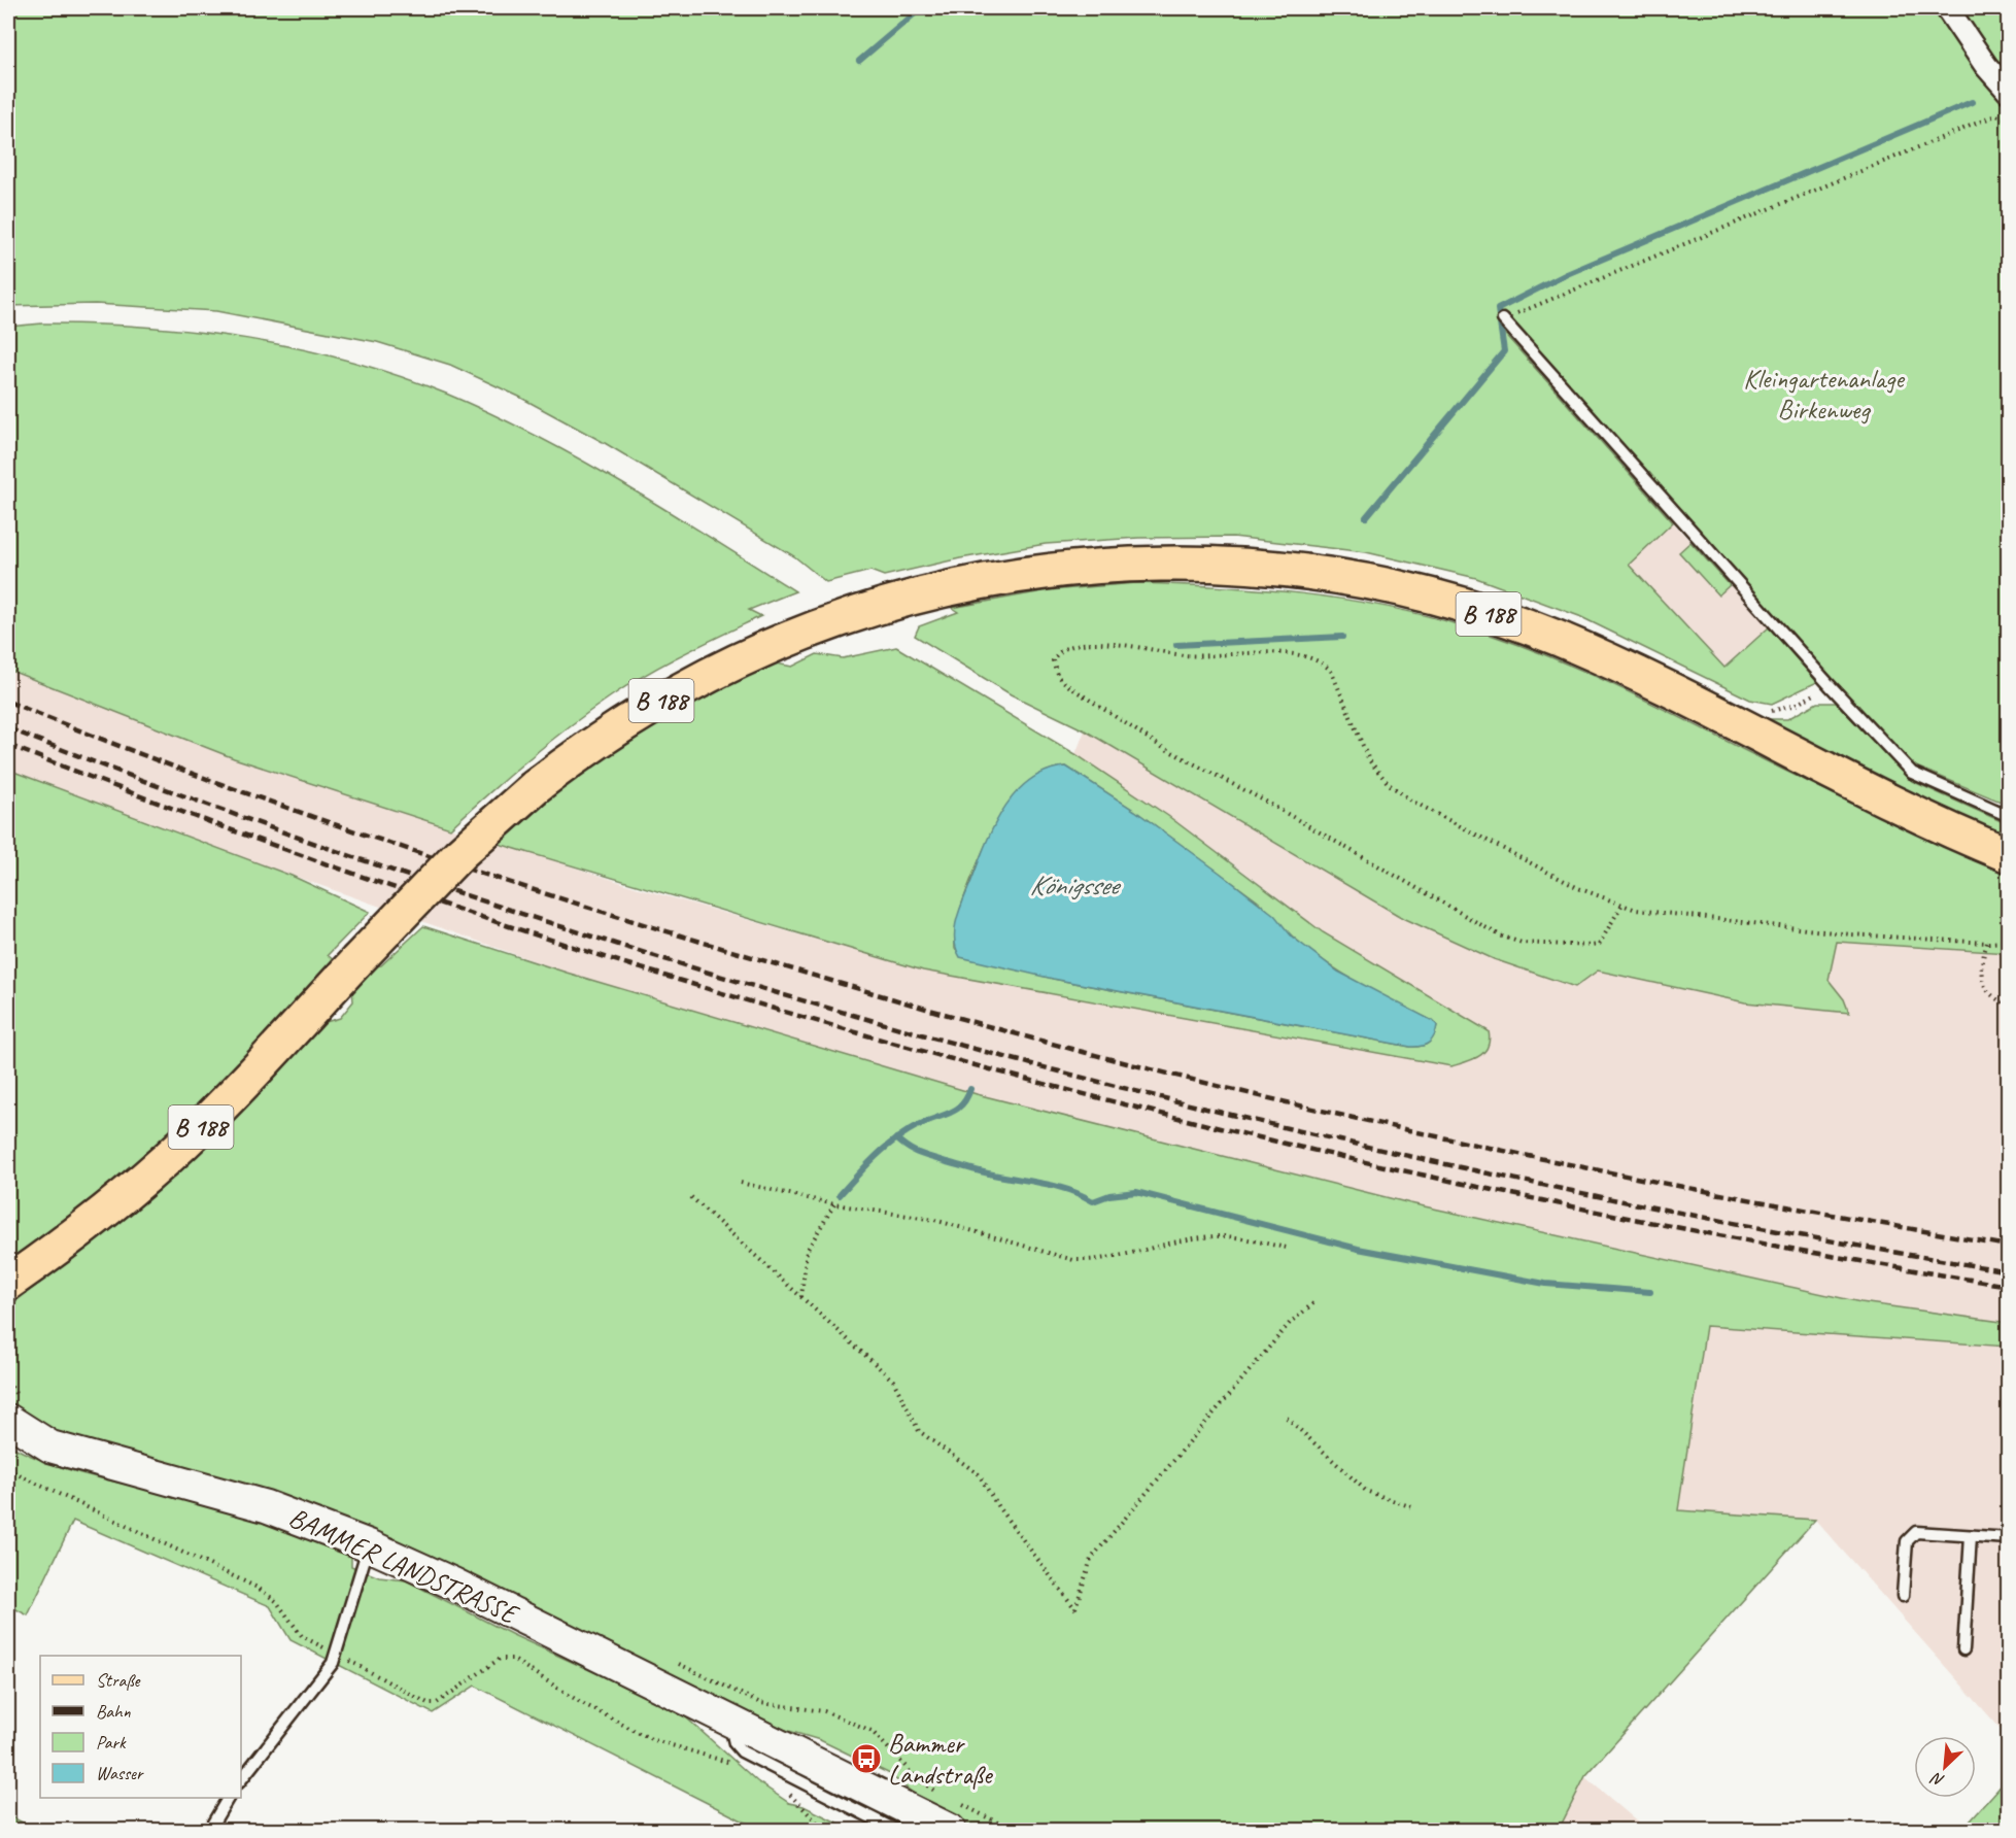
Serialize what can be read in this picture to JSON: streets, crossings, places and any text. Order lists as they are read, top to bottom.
{
  "streets": {
    "main road": ["B 188", "BAMMER LANDSTRASSE"]
  },
  "water": ["Königssee"],
  "parks": ["Kleingartenanlage Birkenweg"],
  "places": {
    "bus stop": ["Bammer Landstraße"]
  },
  "legend": [
    "Straße",
    "Bahn",
    "Park",
    "Wasser"
  ],
  "north": "bottom left"
}
